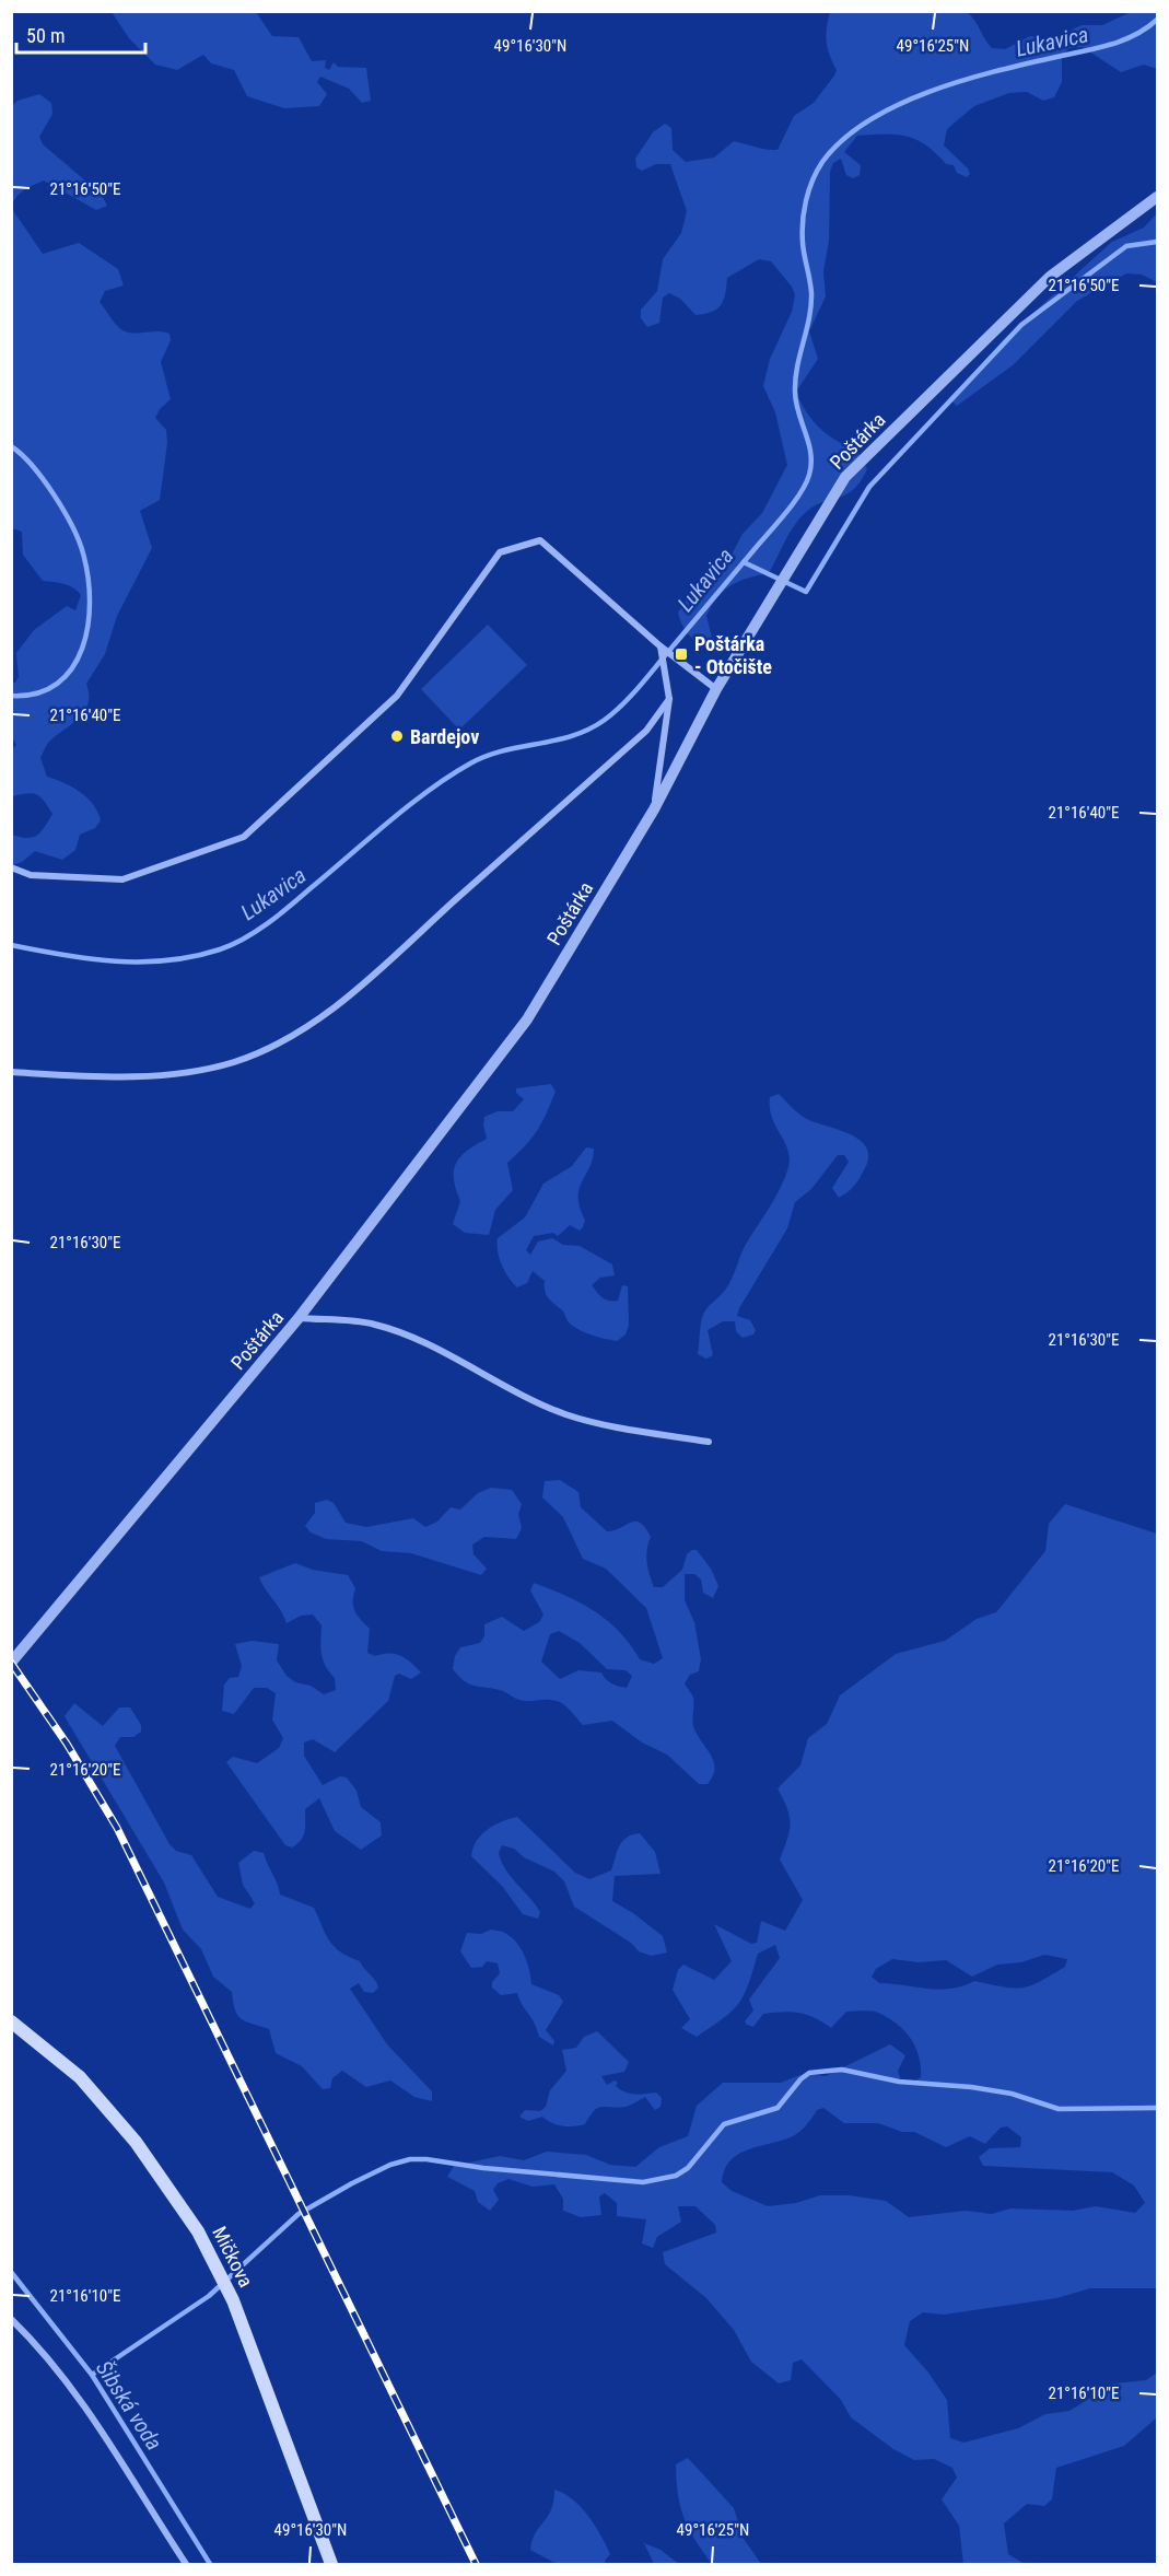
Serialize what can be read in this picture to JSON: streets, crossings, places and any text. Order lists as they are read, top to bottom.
{
  "streets": {
    "main road": ["Mičkova"],
    "street": ["Poštárka"]
  },
  "water": ["Lukavica", "Šibská voda"],
  "places": {
    "transit": ["Poštárka - Otočište"],
    "other": ["Bardejov"]
  },
  "scale_bar": "50 m",
  "coordinates": [
    "49°16'30\"N",
    "49°16'25\"N",
    "21°16'50\"E",
    "21°16'40\"E",
    "21°16'30\"E",
    "21°16'20\"E",
    "21°16'10\"E"
  ]
}
